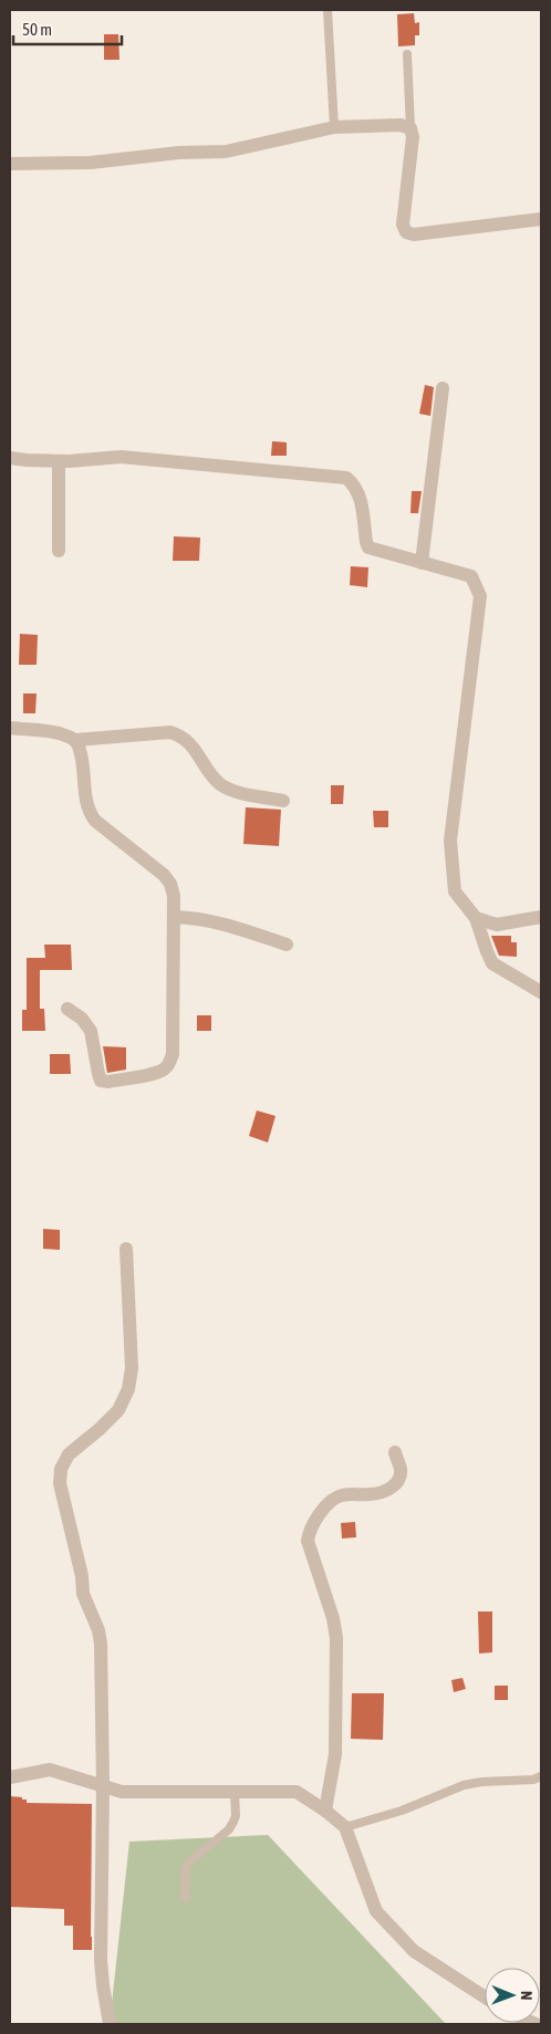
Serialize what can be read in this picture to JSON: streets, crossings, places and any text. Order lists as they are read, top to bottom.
{
  "scale_bar": "50 m",
  "north": "right"
}
